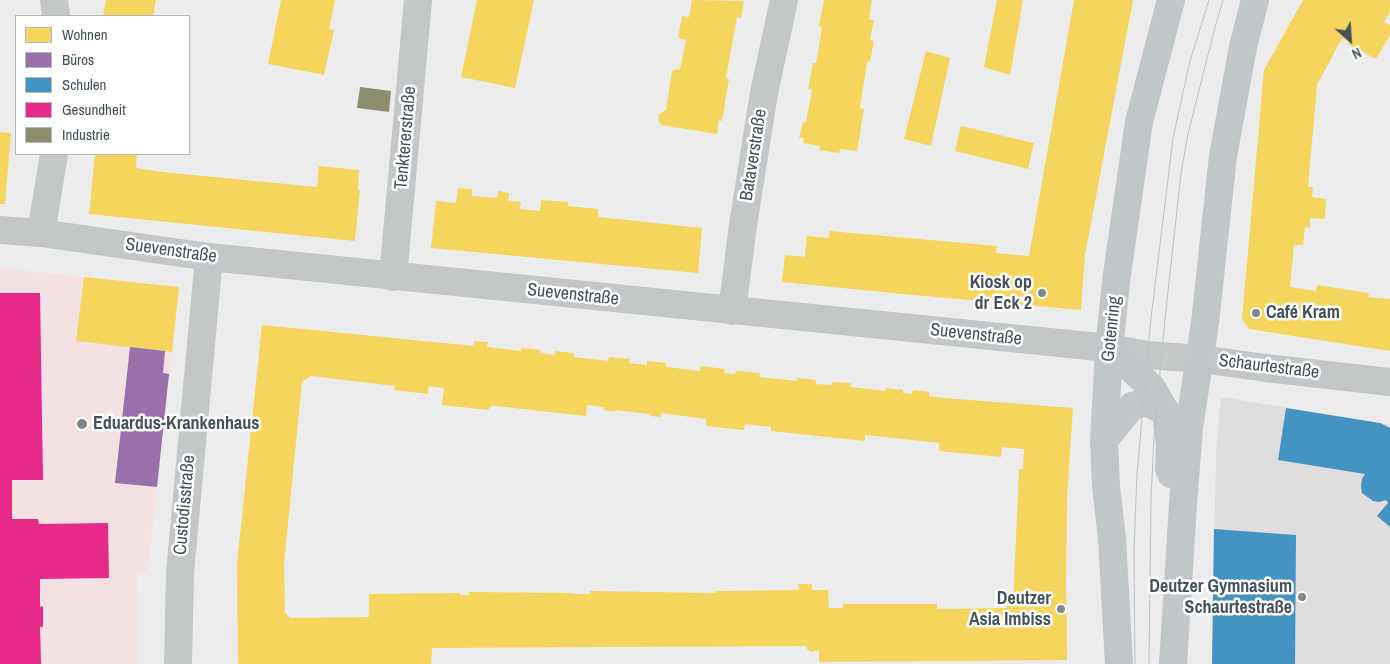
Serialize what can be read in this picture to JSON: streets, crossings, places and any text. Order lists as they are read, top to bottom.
{
  "streets": {
    "main road": ["Gotenring"],
    "street": [
      "Tenktererstraße",
      "Bataverstraße",
      "Suevenstraße",
      "Schaurtestraße",
      "Custodisstraße"
    ]
  },
  "crossings": [
    ["Tenktererstraße", "Suevenstraße"],
    ["Bataverstraße", "Suevenstraße"],
    ["Suevenstraße", "Gotenring"],
    ["Suevenstraße", "Schaurtestraße"],
    ["Suevenstraße", "Custodisstraße"]
  ],
  "places": [
    "Kiosk op dr Eck 2",
    "Café Kram",
    "Eduardus-Krankenhaus",
    "Deutzer Gymnasium Schaurtestraße",
    "Deutzer Asia Imbiss"
  ],
  "legend": [
    "Wohnen",
    "Büros",
    "Schulen",
    "Gesundheit",
    "Industrie"
  ],
  "north": "bottom right"
}
